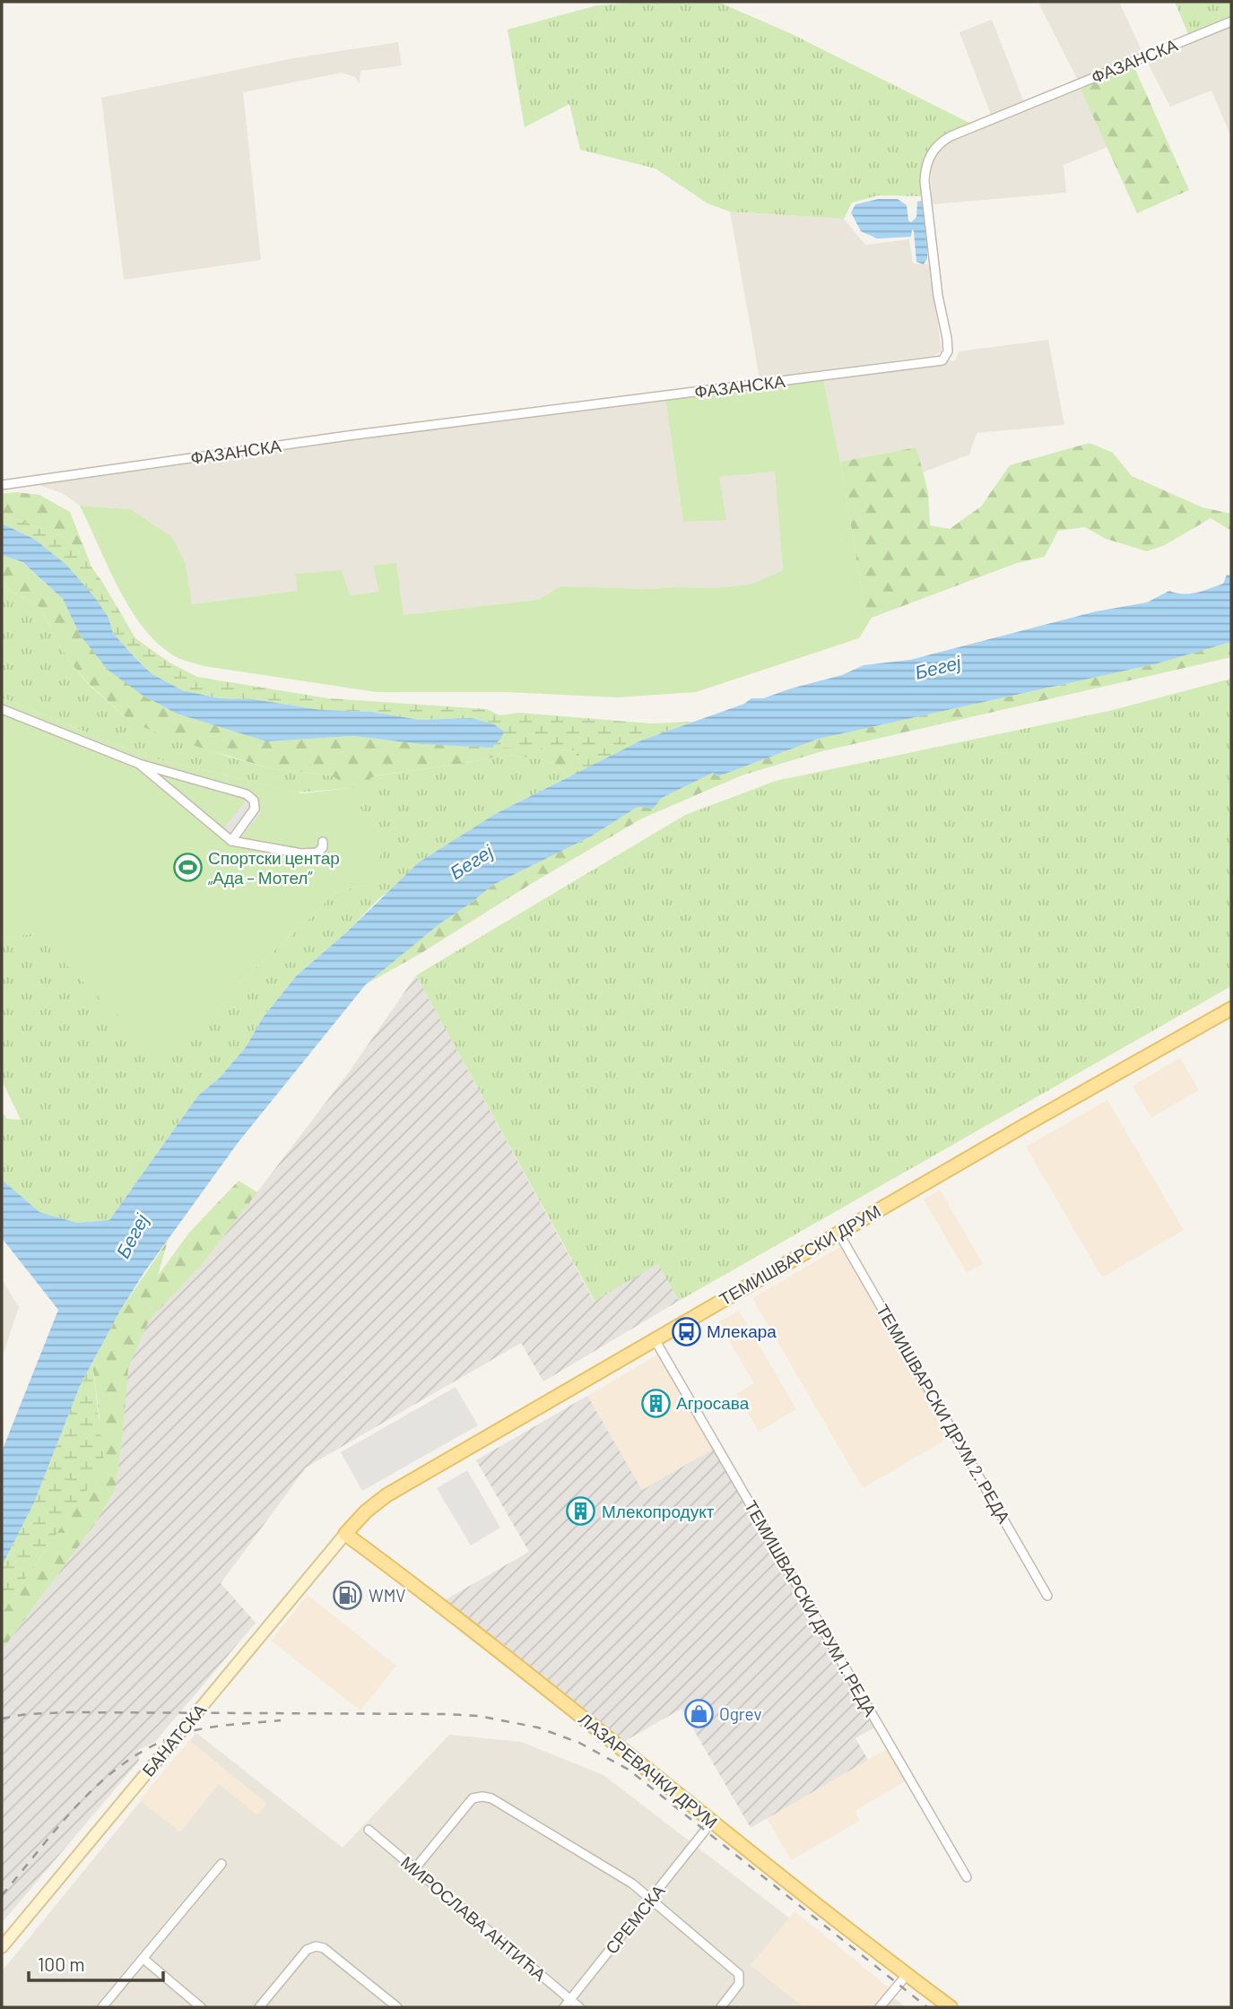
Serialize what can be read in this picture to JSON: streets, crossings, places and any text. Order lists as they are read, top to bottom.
{
  "streets": {
    "main road": ["ТЕМИШВАРСКИ ДРУМ", "БАНАТСКА", "ЛАЗАРЕВАЧКИ ДРУМ"],
    "street": [
      "ФАЗАНСКА",
      "ТЕМИШВАРСКИ ДРУМ 2. РЕДА",
      "ТЕМИШВАРСКИ ДРУМ 1. РЕДА",
      "МИРОСЛАВА АНТИЋА",
      "СРЕМСКА"
    ]
  },
  "crossings": [
    ["ТЕМИШВАРСКИ ДРУМ", "ТЕМИШВАРСКИ ДРУМ 2. РЕДА"],
    ["ТЕМИШВАРСКИ ДРУМ", "ТЕМИШВАРСКИ ДРУМ 1. РЕДА"],
    ["ТЕМИШВАРСКИ ДРУМ", "БАНАТСКА"],
    ["ТЕМИШВАРСКИ ДРУМ", "ЛАЗАРЕВАЧКИ ДРУМ"],
    ["БАНАТСКА", "ЛАЗАРЕВАЧКИ ДРУМ"],
    ["МИРОСЛАВА АНТИЋА", "СРЕМСКА"]
  ],
  "water": ["Бегеј"],
  "places": {
    "sports": ["Спортски центар „Ада – Мотел”"],
    "bus stop": ["Млекара"],
    "building": ["Агросава", "Млекопродукт"],
    "fuel station": ["WMV"],
    "shop": ["Ogrev"]
  },
  "scale_bar": "100 m"
}
